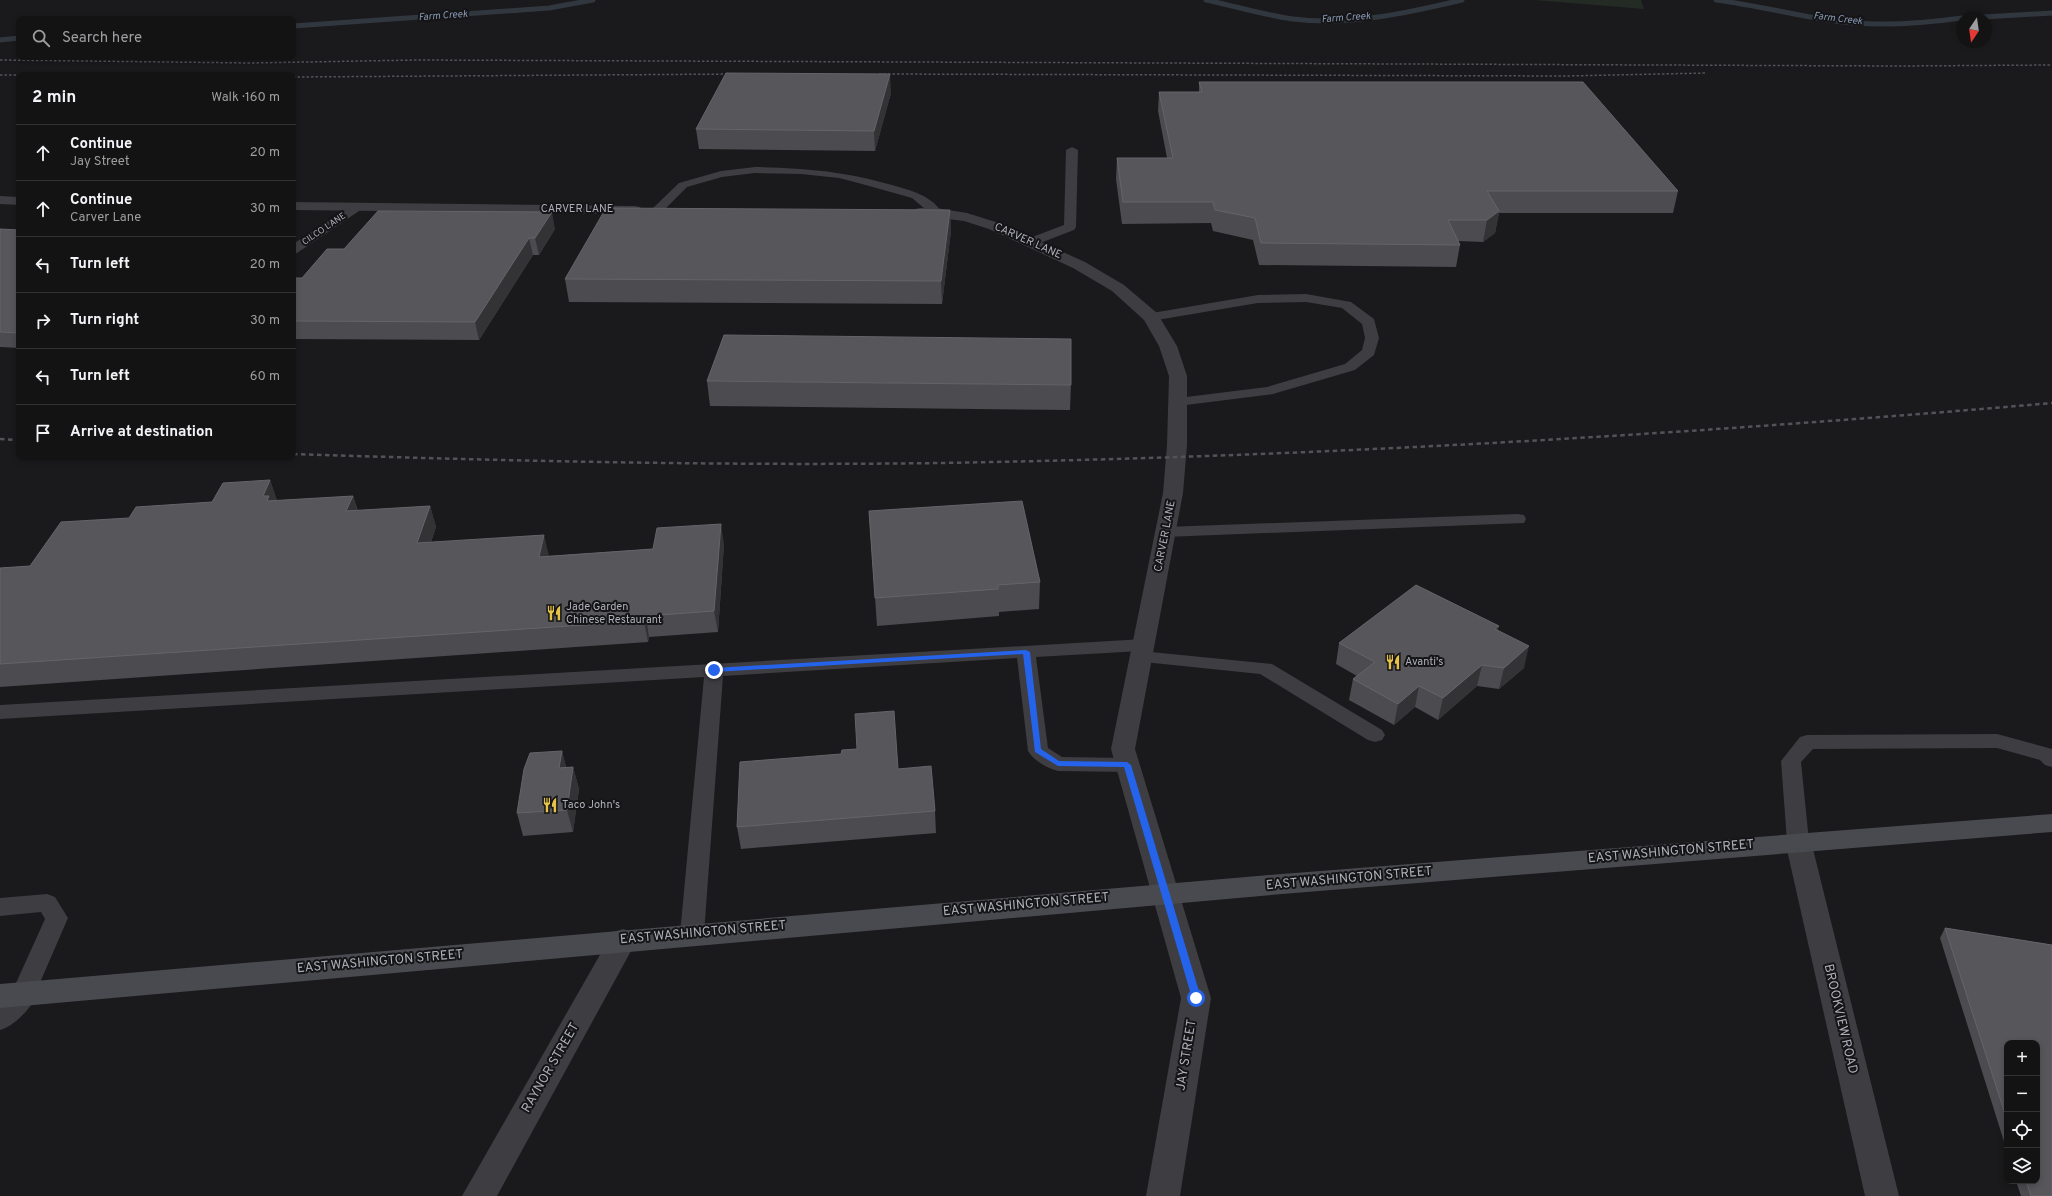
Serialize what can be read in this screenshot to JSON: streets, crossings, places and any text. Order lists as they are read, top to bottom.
{
  "streets": {
    "main road": ["EAST WASHINGTON STREET"],
    "street": [
      "CARVER LANE",
      "BROOKVIEW ROAD",
      "JAY STREET",
      "RAYNOR STREET"
    ],
    "lane": ["CILCO LANE"]
  },
  "crossings": [
    ["CARVER LANE", "CILCO LANE"],
    ["CARVER LANE", "EAST WASHINGTON STREET"],
    ["CARVER LANE", "JAY STREET"],
    ["EAST WASHINGTON STREET", "BROOKVIEW ROAD"],
    ["EAST WASHINGTON STREET", "JAY STREET"],
    ["EAST WASHINGTON STREET", "RAYNOR STREET"]
  ],
  "water": ["Farm Creek"],
  "places": {
    "restaurant": ["Jade Garden Chinese Restaurant", "Avanti's", "Taco John's"]
  },
  "north": "bottom",
  "page": {
    "search": "Search here",
    "heading": ["2 min", "Walk · 160 m"],
    "list": [
      ["Continue", "Jay Street", "20 m"],
      ["Continue", "Carver Lane", "30 m"],
      ["Turn left", "20 m"],
      ["Turn right", "30 m"],
      ["Turn left", "60 m"],
      "Arrive at destination"
    ],
    "map_buttons": ["+", "−"]
  }
}
